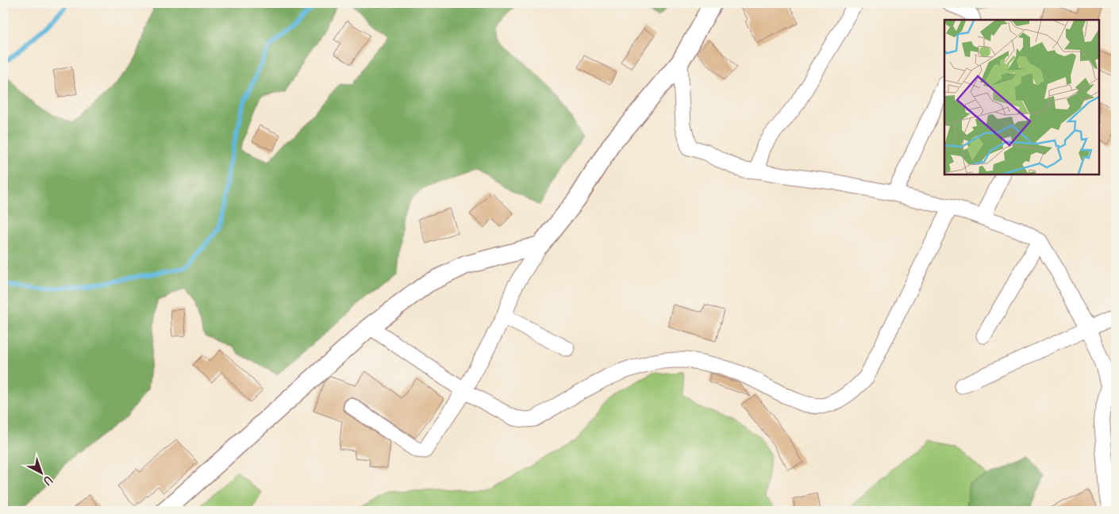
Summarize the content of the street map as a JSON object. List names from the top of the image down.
{
  "north": "bottom right"
}
